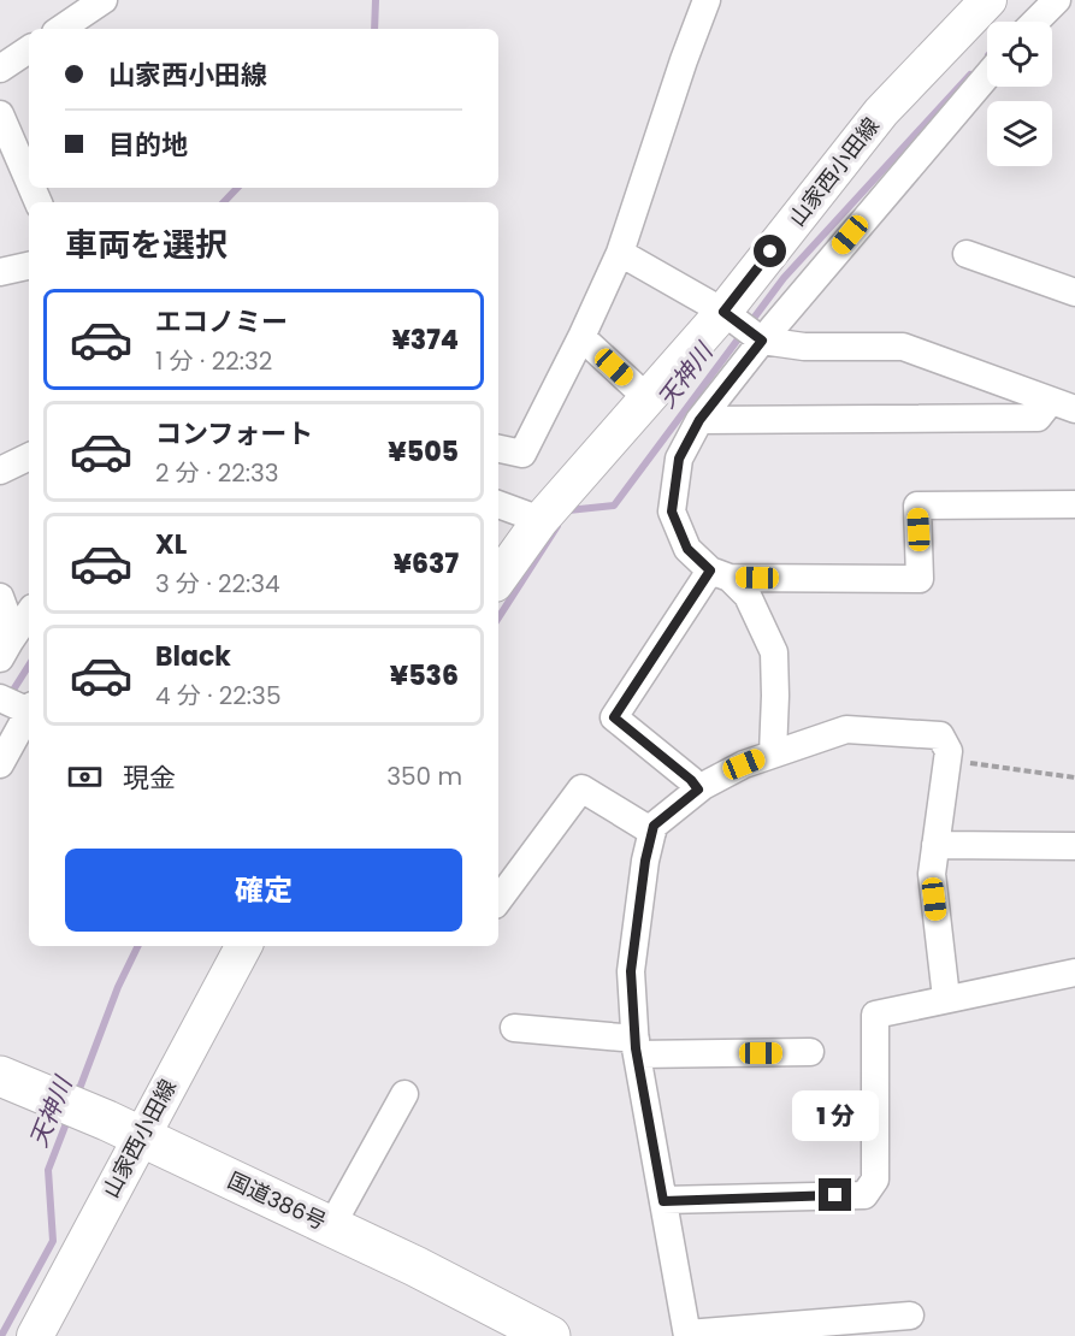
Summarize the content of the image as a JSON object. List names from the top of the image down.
{
  "streets": {
    "highway": ["国道386号"],
    "main road": ["山家西小田線"]
  },
  "crossings": [
    ["山家西小田線", "国道386号"]
  ],
  "water": ["天神川"],
  "page": {
    "banner": ["山家西小田線", "目的地"],
    "heading": "車両を選択",
    "list": [
      {
        "name": "エコノミー",
        "note": "1 分 · 22:32",
        "value": "¥374"
      },
      {
        "name": "コンフォート",
        "note": "2 分 · 22:33",
        "value": "¥505"
      },
      {
        "name": "XL",
        "note": "3 分 · 22:34",
        "value": "¥637"
      },
      {
        "name": "Black",
        "note": "4 分 · 22:35",
        "value": "¥536"
      }
    ],
    "pay": ["現金", "350 m"],
    "buttons": "確定",
    "bubble": "1 分"
  }
}
